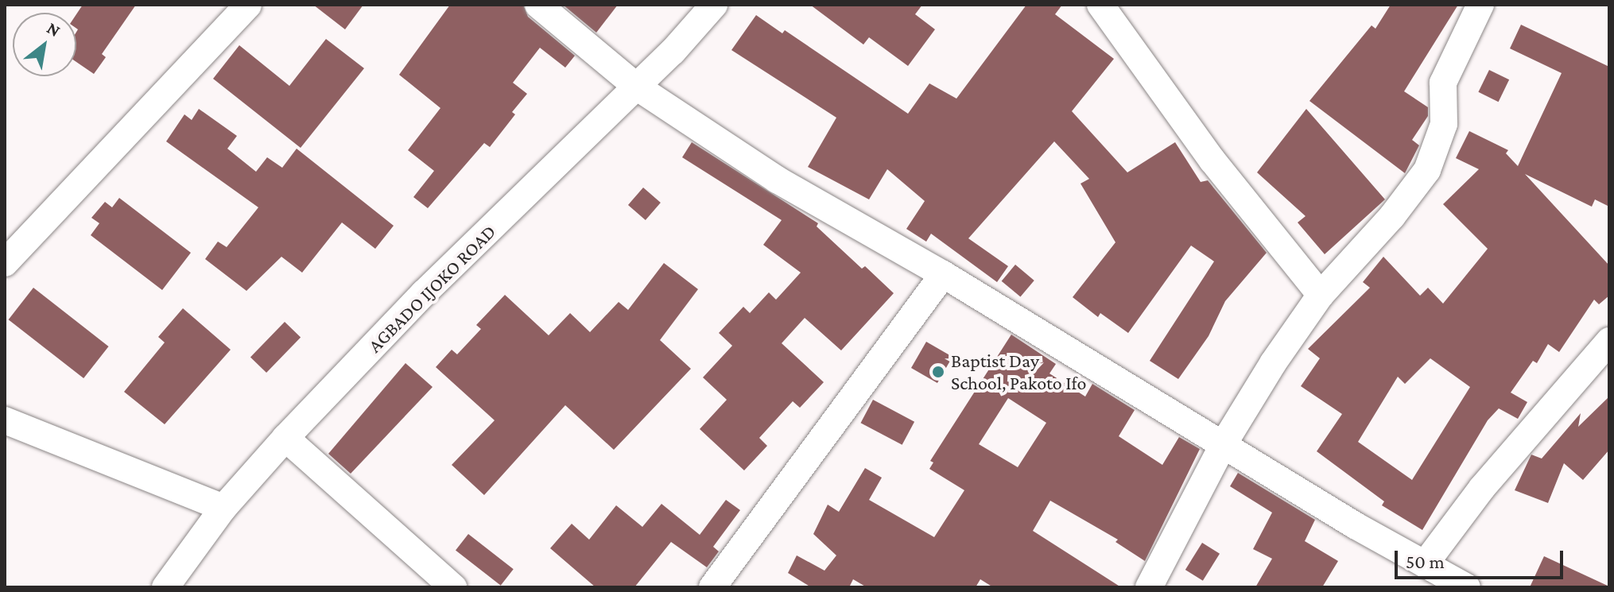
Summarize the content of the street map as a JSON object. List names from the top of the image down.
{
  "streets": {
    "street": ["AGBADO IJOKO ROAD"]
  },
  "places": ["Baptist Day School, Pakoto Ifo"],
  "scale_bar": "50 m",
  "north": "top right"
}
